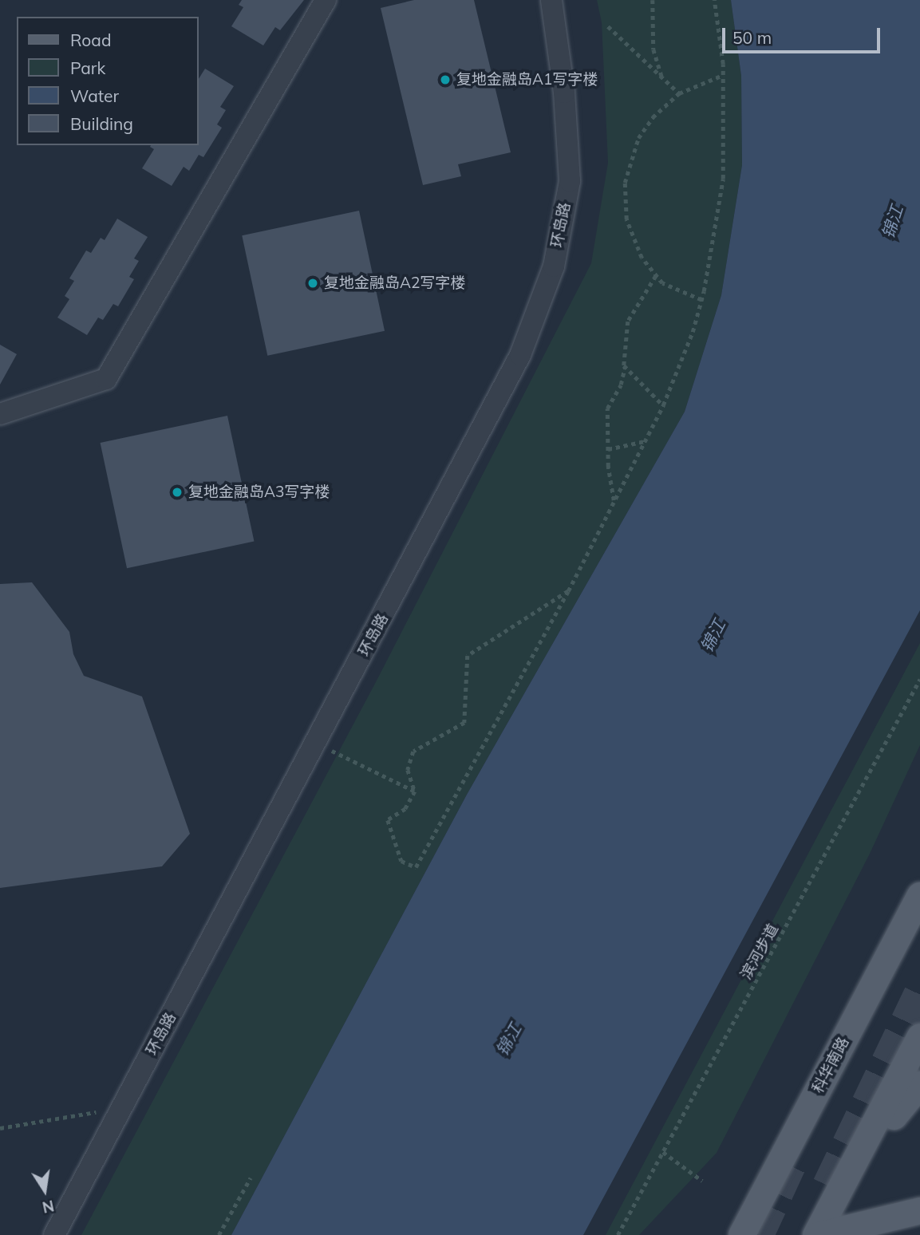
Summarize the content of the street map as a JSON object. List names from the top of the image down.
{
  "streets": {
    "main road": ["科华南路"],
    "street": ["环岛路"],
    "path": ["滨河步道"]
  },
  "water": ["锦江"],
  "places": ["复地金融岛A1写字楼", "复地金融岛A2写字楼", "复地金融岛A3写字楼"],
  "legend": [
    "Road",
    "Park",
    "Water",
    "Building"
  ],
  "scale_bar": "50 m",
  "north": "bottom"
}
